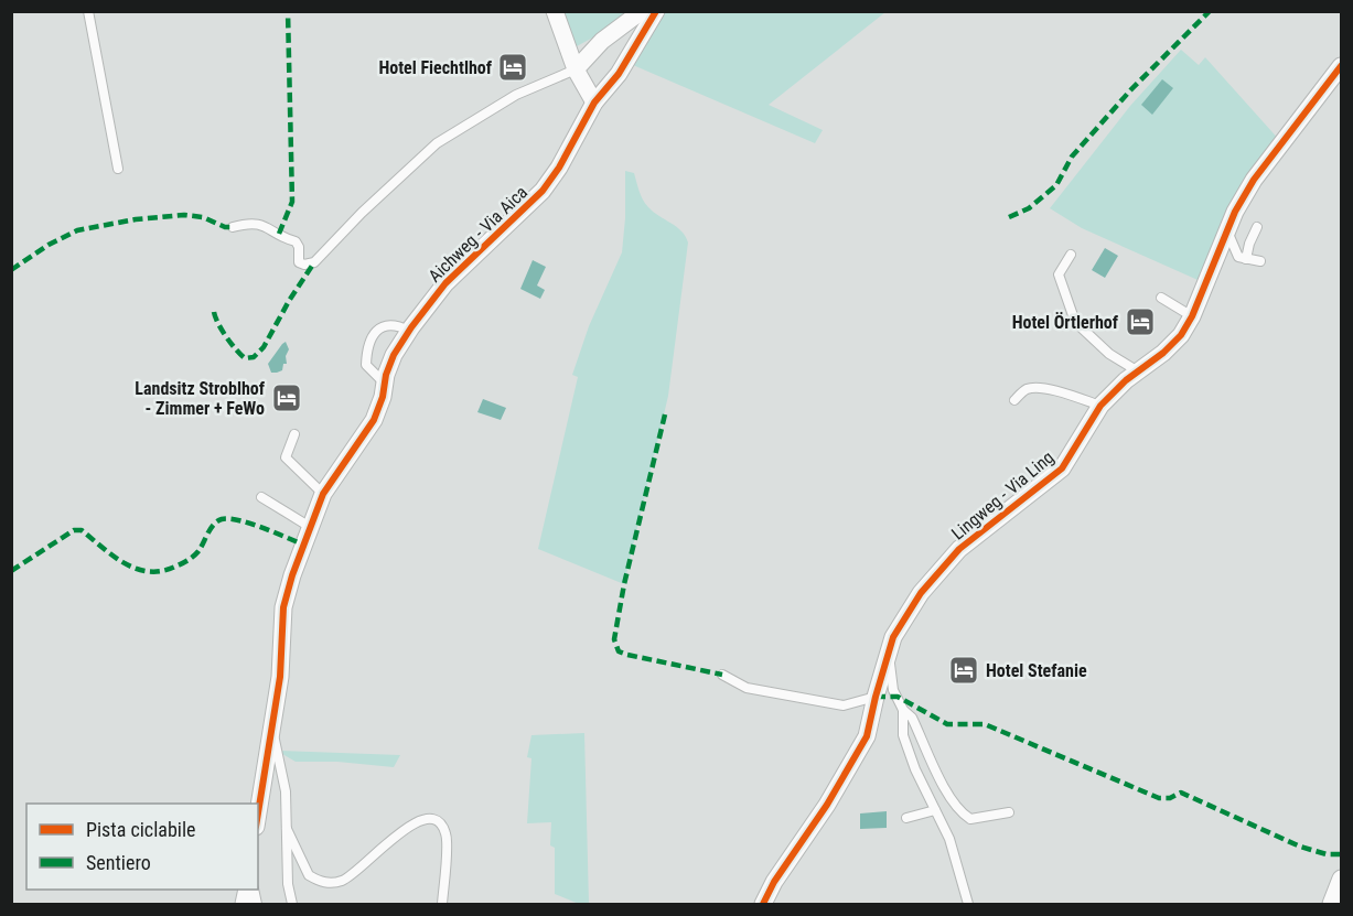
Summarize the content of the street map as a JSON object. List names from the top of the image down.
{
  "streets": {
    "street": ["Aichweg - Via Aica", "Lingweg - Via Ling"]
  },
  "places": {
    "hotel": [
      "Hotel Fiechtlhof",
      "Hotel Örtlerhof",
      "Landsitz Stroblhof - Zimmer + FeWo",
      "Hotel Stefanie"
    ]
  },
  "legend": ["Pista ciclabile", "Sentiero"]
}
